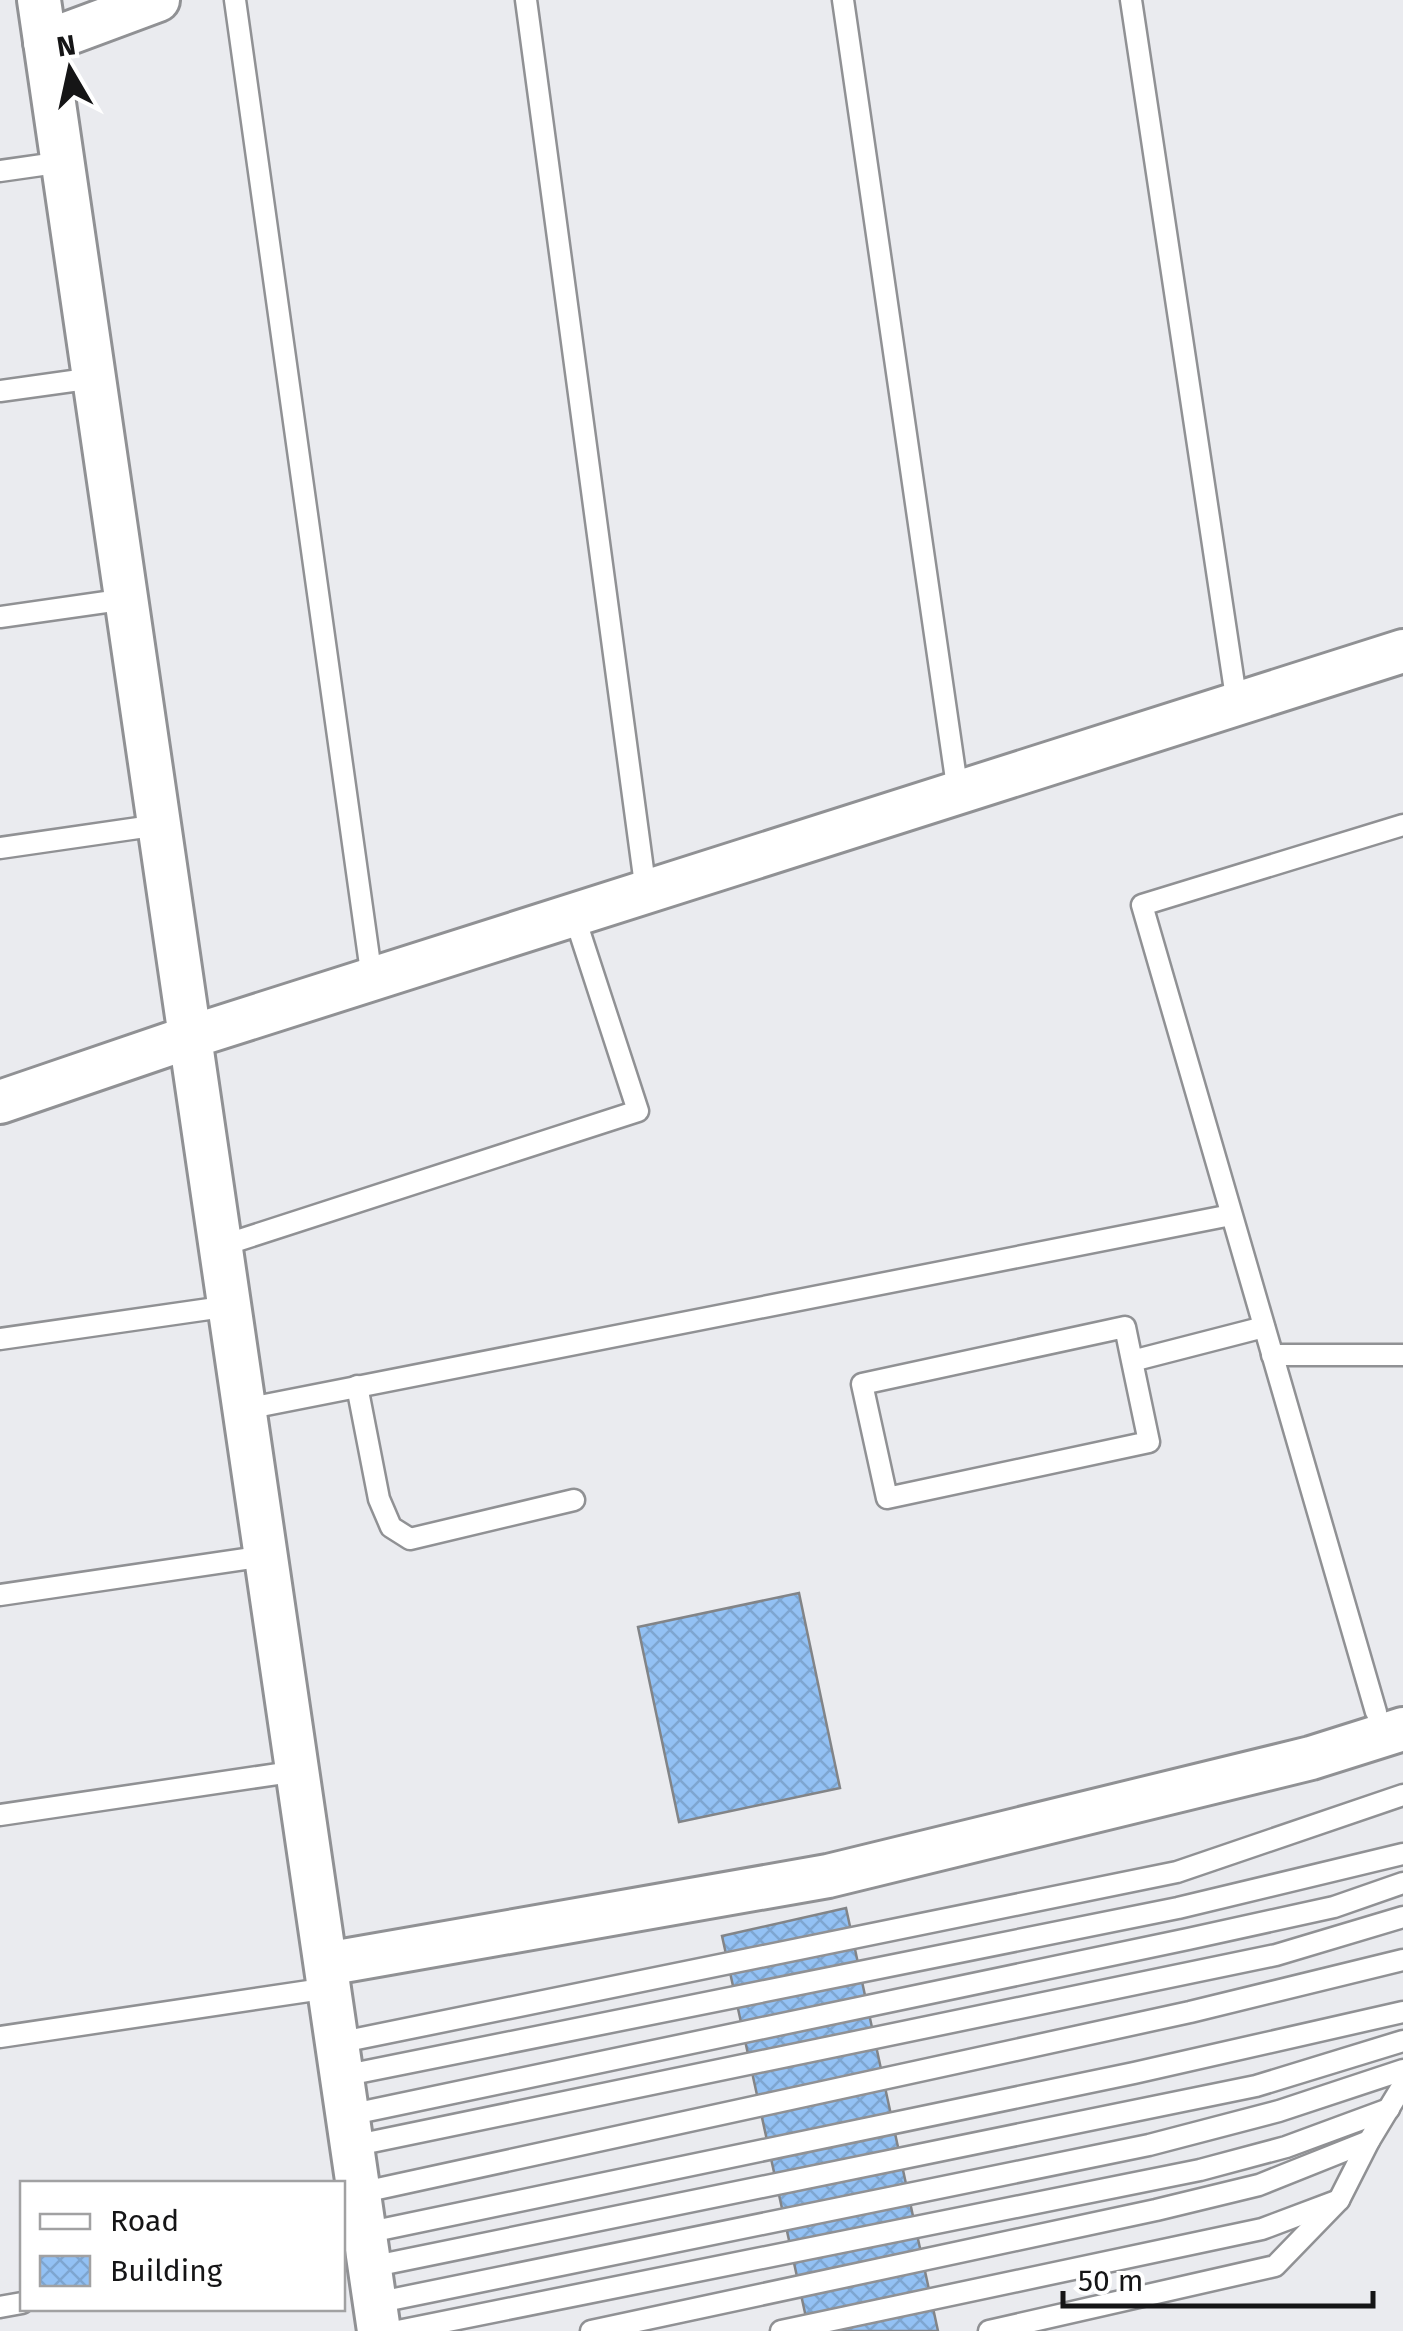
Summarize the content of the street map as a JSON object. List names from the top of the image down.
{
  "legend": ["Road", "Building"],
  "scale_bar": "50 m",
  "north": "top"
}
